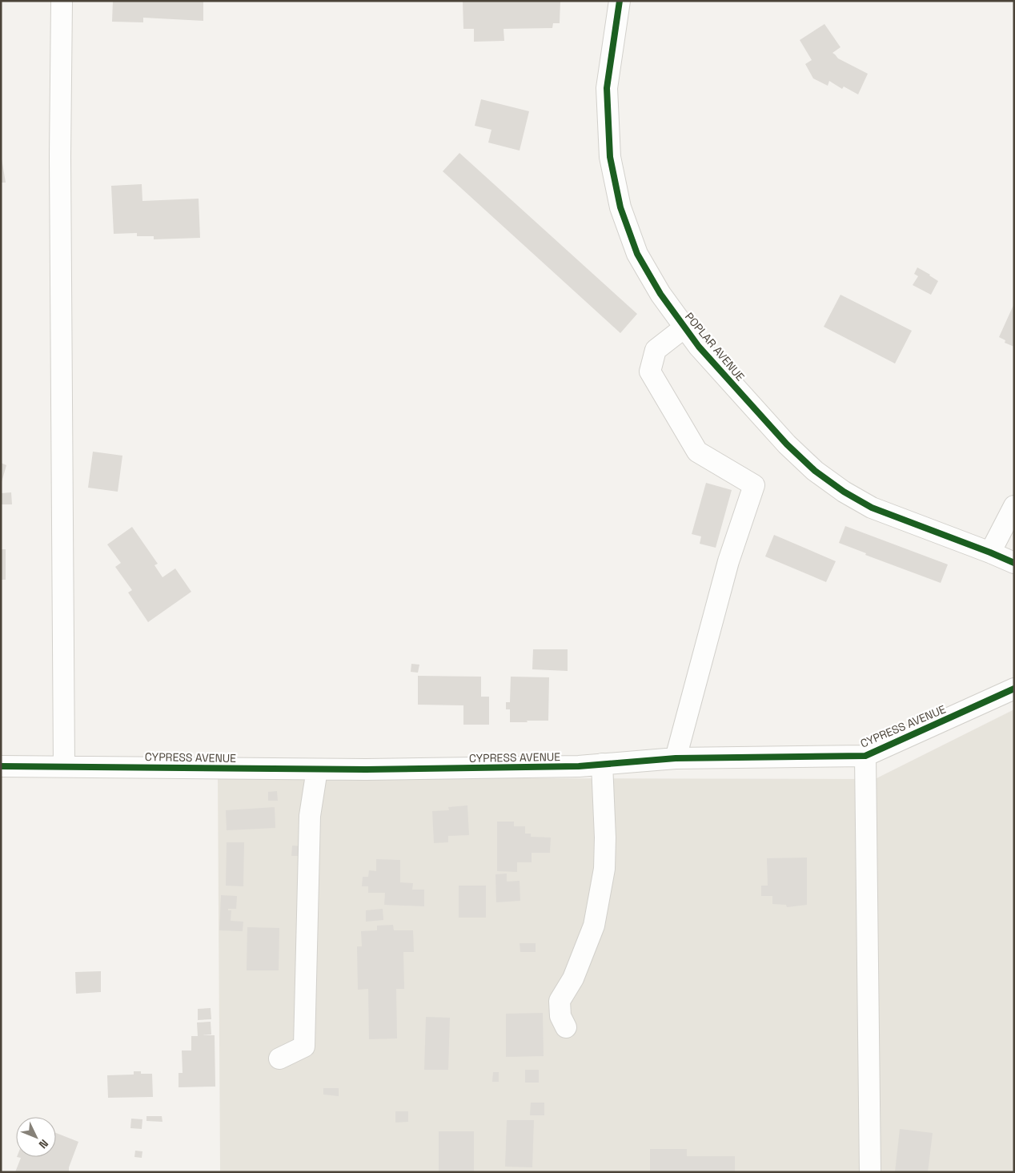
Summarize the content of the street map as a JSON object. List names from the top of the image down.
{
  "streets": {
    "street": ["POPLAR AVENUE", "CYPRESS AVENUE"]
  },
  "north": "bottom right"
}
